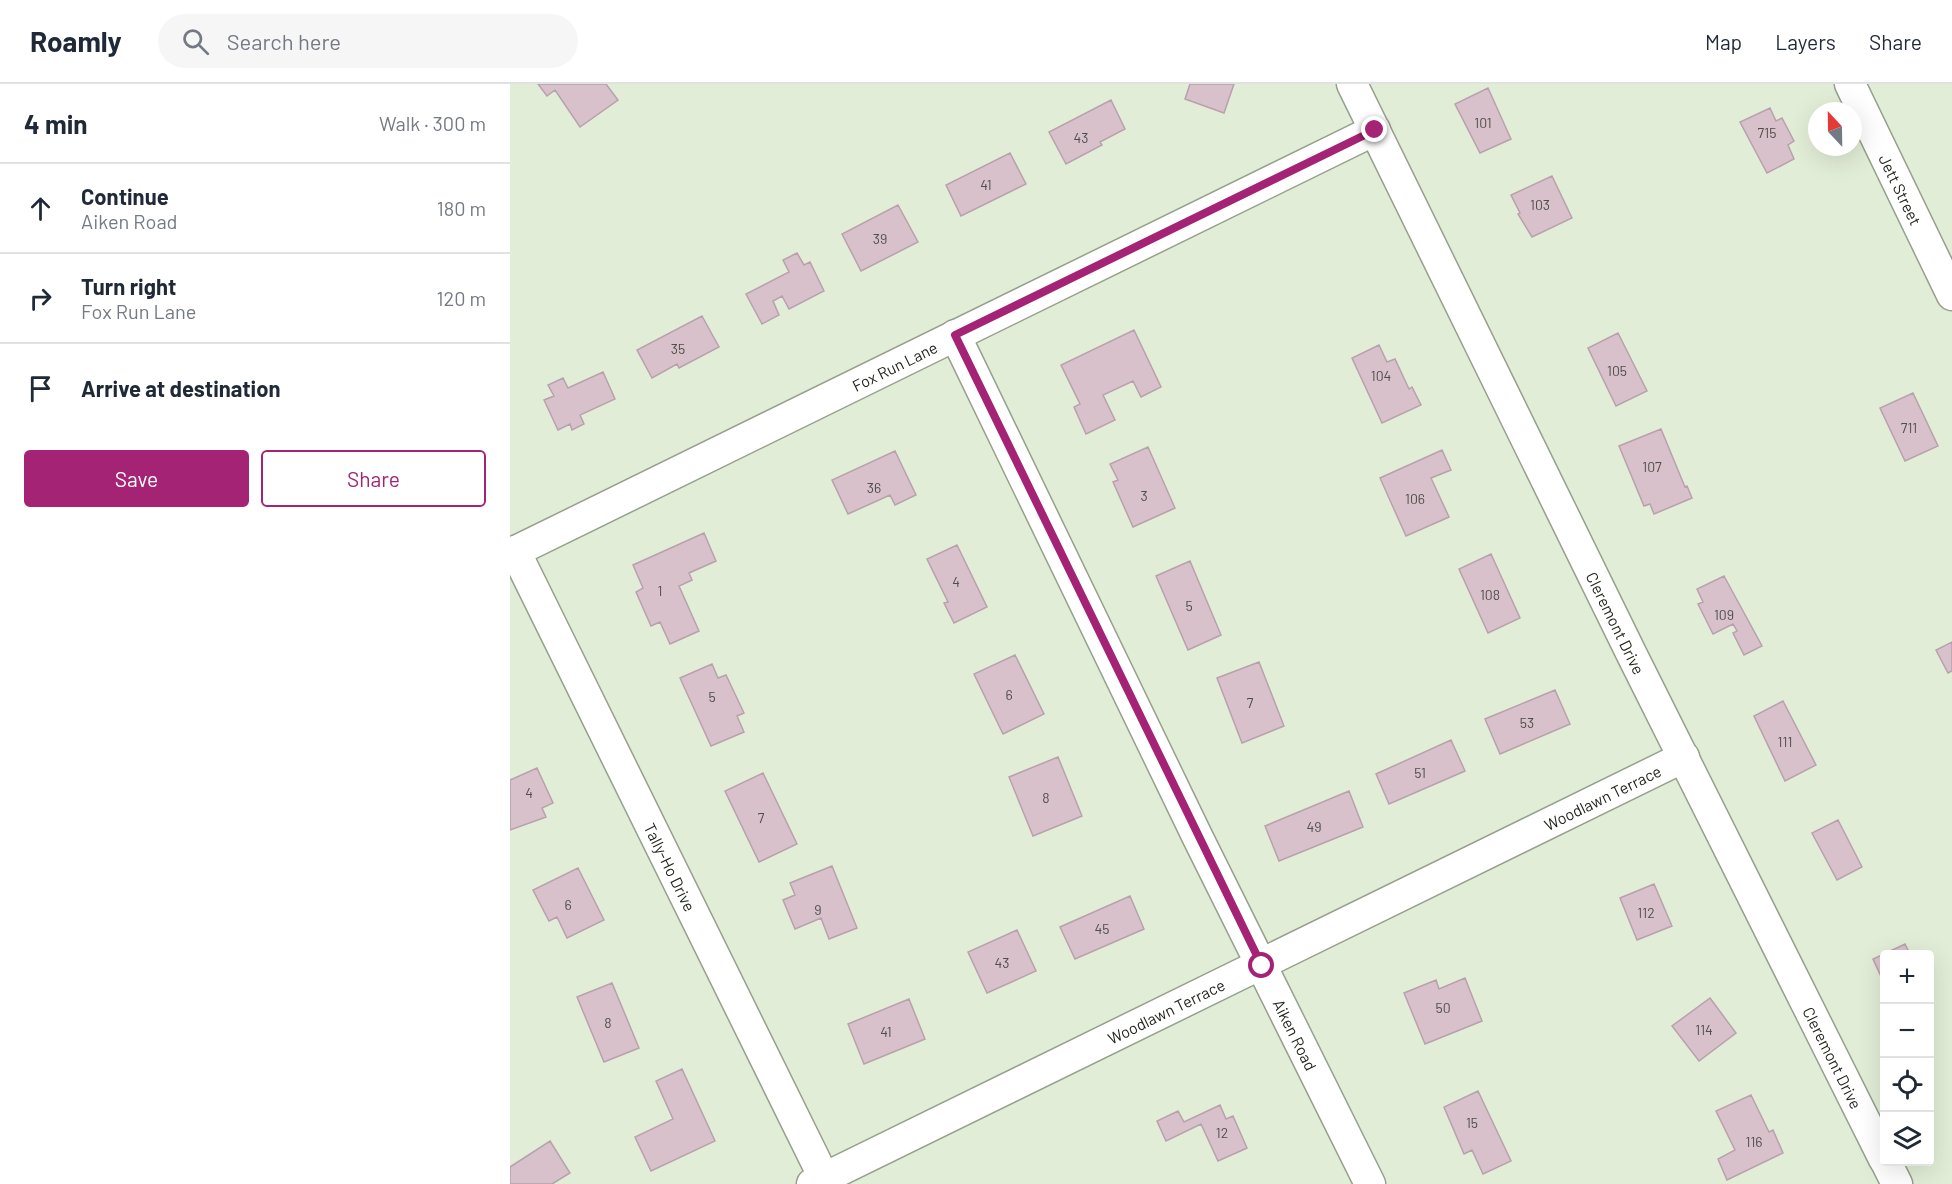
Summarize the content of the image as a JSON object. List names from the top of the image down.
{
  "streets": {
    "street": [
      "Jett Street",
      "Fox Run Lane",
      "Cleremont Drive",
      "Woodlawn Terrace",
      "Tally-Ho Drive",
      "Aiken Road"
    ]
  },
  "crossings": [
    ["Fox Run Lane", "Cleremont Drive"],
    ["Fox Run Lane", "Tally-Ho Drive"],
    ["Fox Run Lane", "Aiken Road"],
    ["Cleremont Drive", "Woodlawn Terrace"],
    ["Woodlawn Terrace", "Tally-Ho Drive"],
    ["Woodlawn Terrace", "Aiken Road"]
  ],
  "house_numbers": [
    "101",
    "715",
    "43",
    "41",
    "103",
    "39",
    "35",
    "105",
    "104",
    "711",
    "107",
    "36",
    "3",
    "106",
    "4",
    "1",
    "108",
    "5",
    "109",
    "6",
    "5",
    "7",
    "53",
    "111",
    "51",
    "4",
    "8",
    "7",
    "49",
    "6",
    "9",
    "112",
    "45",
    "43",
    "50",
    "8",
    "114",
    "41",
    "15",
    "12",
    "116"
  ],
  "north": "top",
  "page": {
    "header": "Roamly",
    "search": "Search here",
    "nav": ["Map", "Layers", "Share"],
    "heading": ["4 min", "Walk · 300 m"],
    "list": [
      ["Continue", "Aiken Road", "180 m"],
      ["Turn right", "Fox Run Lane", "120 m"],
      "Arrive at destination"
    ],
    "buttons": ["Save", "Share"],
    "map_buttons": ["+", "−"]
  }
}
